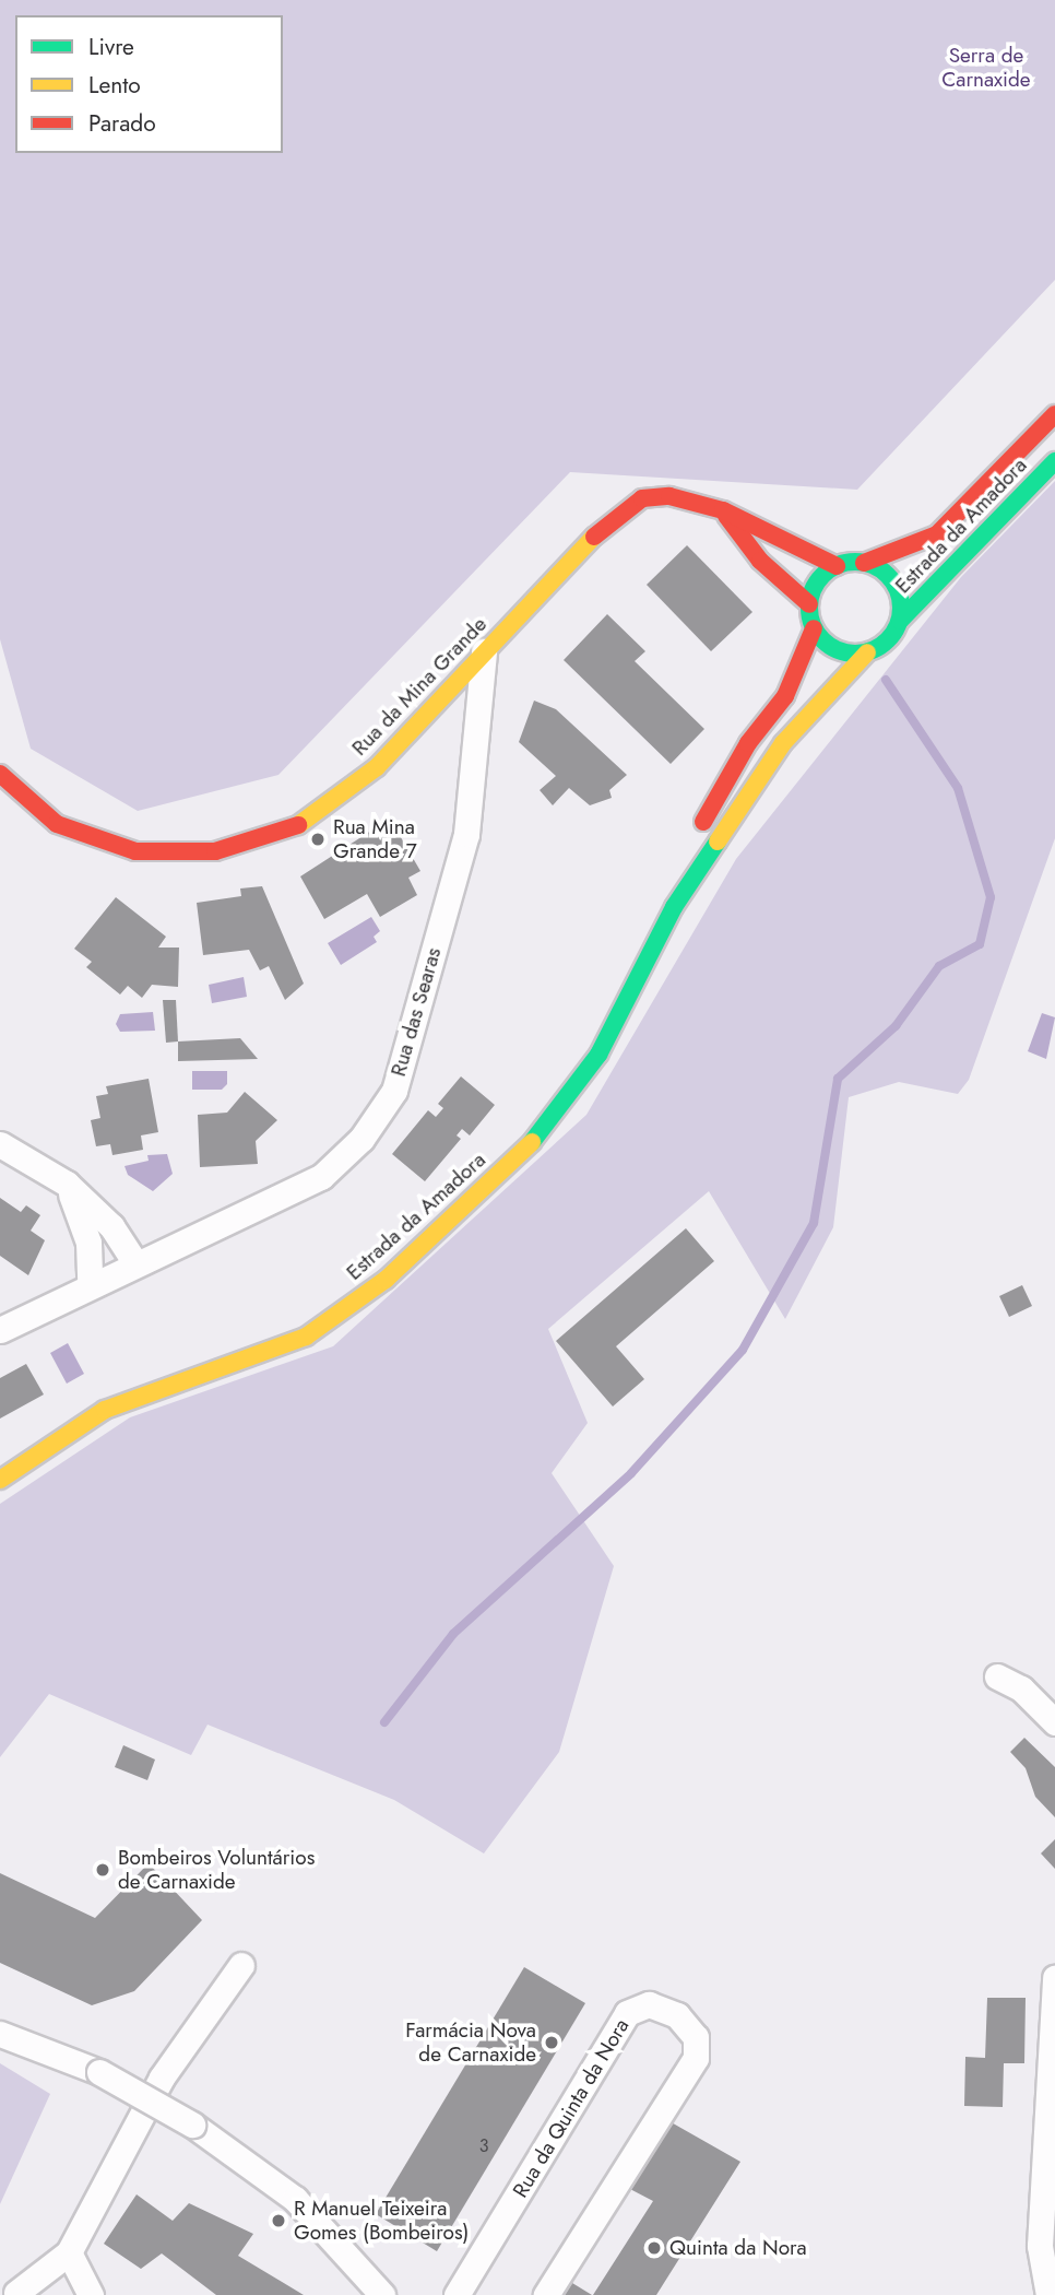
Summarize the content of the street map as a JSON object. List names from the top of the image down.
{
  "streets": {
    "street": [
      "Estrada da Amadora",
      "Rua da Mina Grande",
      "Rua das Searas",
      "Rua da Quinta da Nora"
    ]
  },
  "crossings": [
    ["Estrada da Amadora", "Rua da Mina Grande"],
    ["Rua da Mina Grande", "Rua das Searas"]
  ],
  "parks": ["Serra de Carnaxide"],
  "places": [
    "Rua Mina Grande 7",
    "Bombeiros Voluntários de Carnaxide",
    "Farmácia Nova de Carnaxide",
    "R Manuel Teixeira Gomes (Bombeiros)",
    "Quinta da Nora"
  ],
  "house_numbers": ["3"],
  "legend": ["Livre", "Lento", "Parado"]
}
